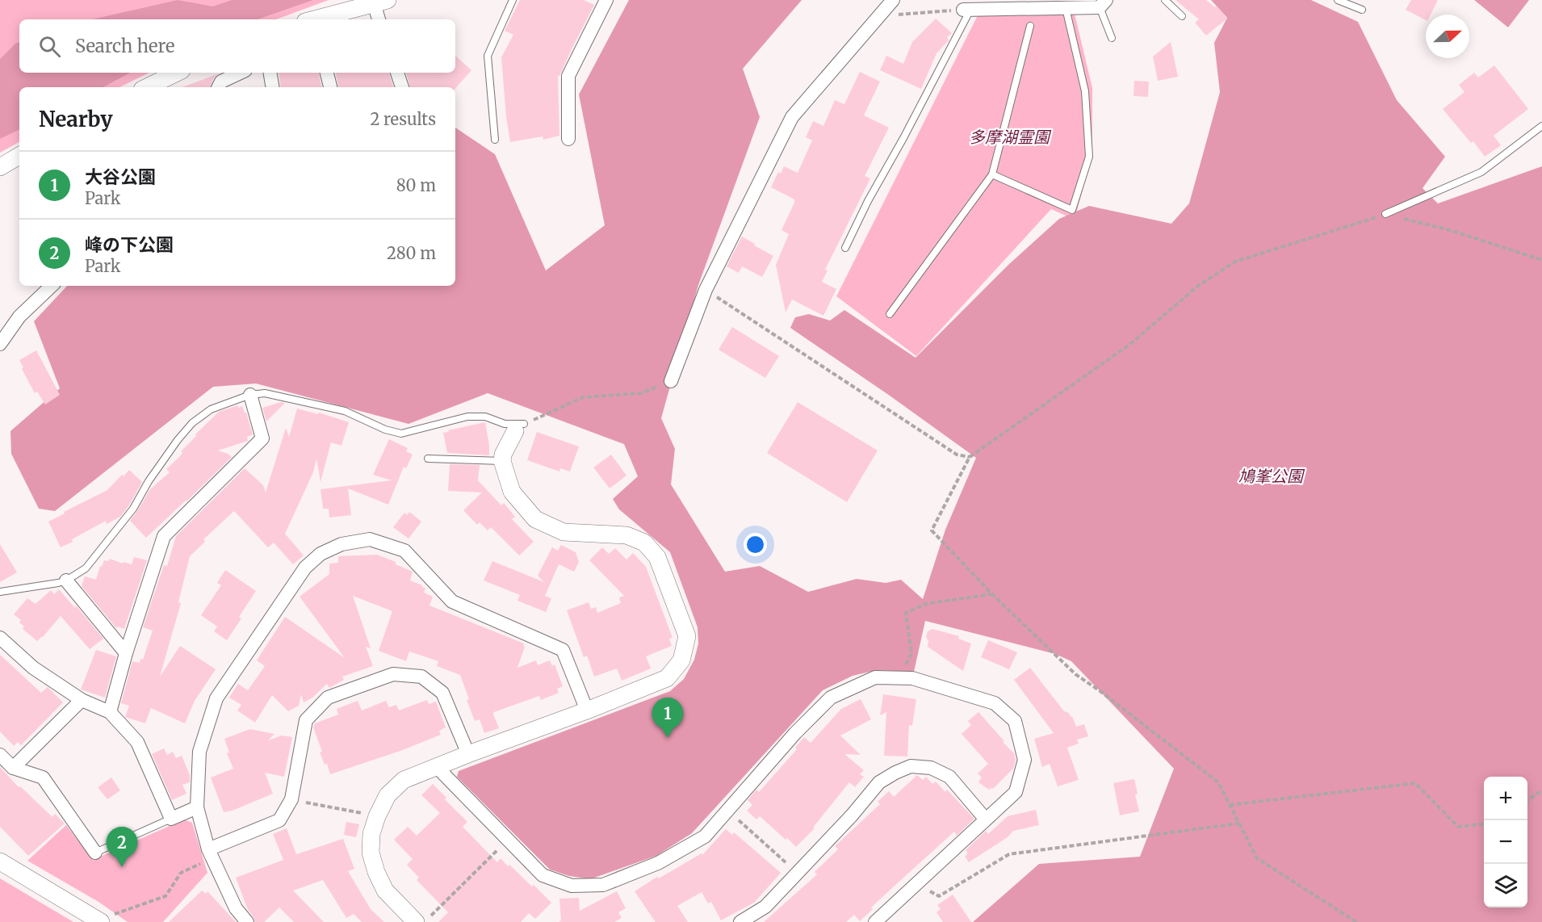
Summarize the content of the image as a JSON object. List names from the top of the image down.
{
  "parks": ["多摩湖霊園", "鳩峯公園"],
  "north": "right",
  "page": {
    "search": "Search here",
    "heading": ["Nearby", "2 results"],
    "list": [
      {
        "mark": "1",
        "name": "大谷公園",
        "note": "Park",
        "value": "80 m"
      },
      {
        "mark": "2",
        "name": "峰の下公園",
        "note": "Park",
        "value": "280 m"
      }
    ],
    "pins": ["1", "2"],
    "map_buttons": ["+", "−"]
  }
}
